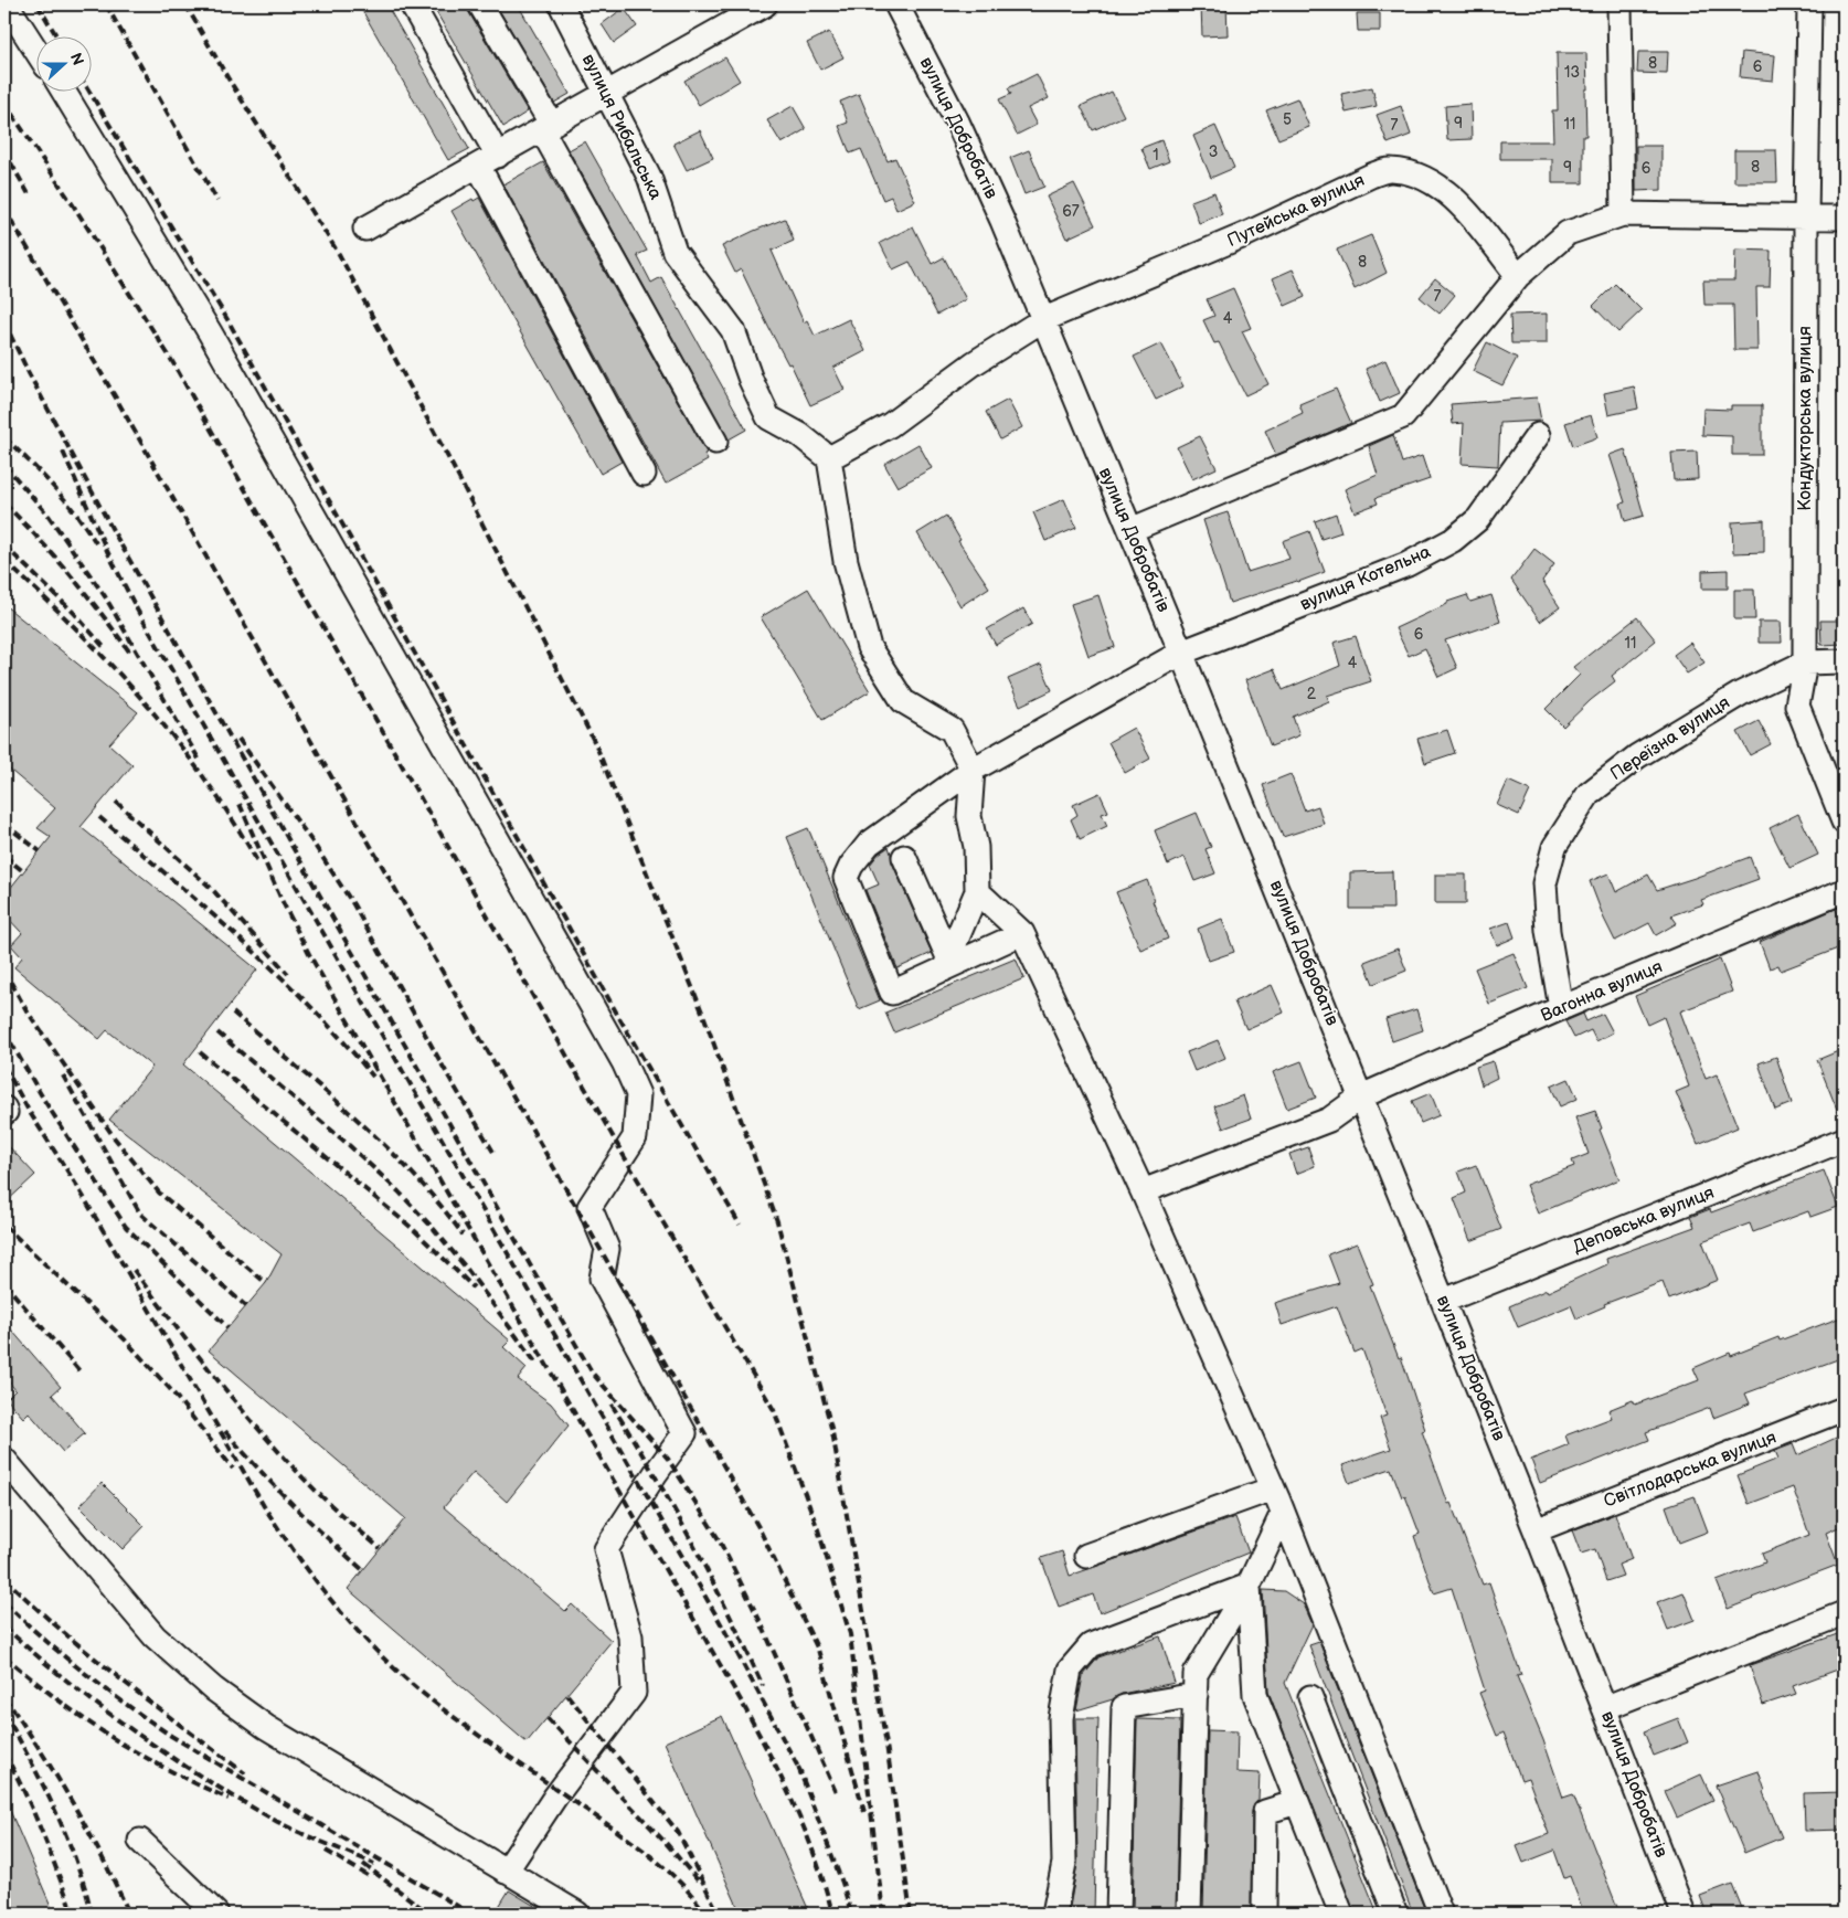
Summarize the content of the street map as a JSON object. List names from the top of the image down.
{
  "streets": {
    "street": [
      "вулиця Рибальська",
      "вулиця Добробатів",
      "Путейська вулиця",
      "Кондукторська вулиця",
      "вулиця Котельна",
      "Переїзна вулиця",
      "Вагонна вулиця",
      "Деповська вулиця",
      "Світлодарська вулиця"
    ]
  },
  "crossings": [
    ["вулиця Рибальська", "Путейська вулиця"],
    ["вулиця Добробатів", "Путейська вулиця"],
    ["вулиця Добробатів", "вулиця Котельна"],
    ["вулиця Добробатів", "Вагонна вулиця"],
    ["вулиця Добробатів", "Деповська вулиця"],
    ["вулиця Добробатів", "Світлодарська вулиця"],
    ["Кондукторська вулиця", "Переїзна вулиця"],
    ["Переїзна вулиця", "Вагонна вулиця"]
  ],
  "house_numbers": [
    "8",
    "6",
    "13",
    "5",
    "9",
    "11",
    "7",
    "3",
    "1",
    "9",
    "8",
    "6",
    "67",
    "8",
    "7",
    "4",
    "6",
    "11",
    "4",
    "2"
  ],
  "north": "right"
}
